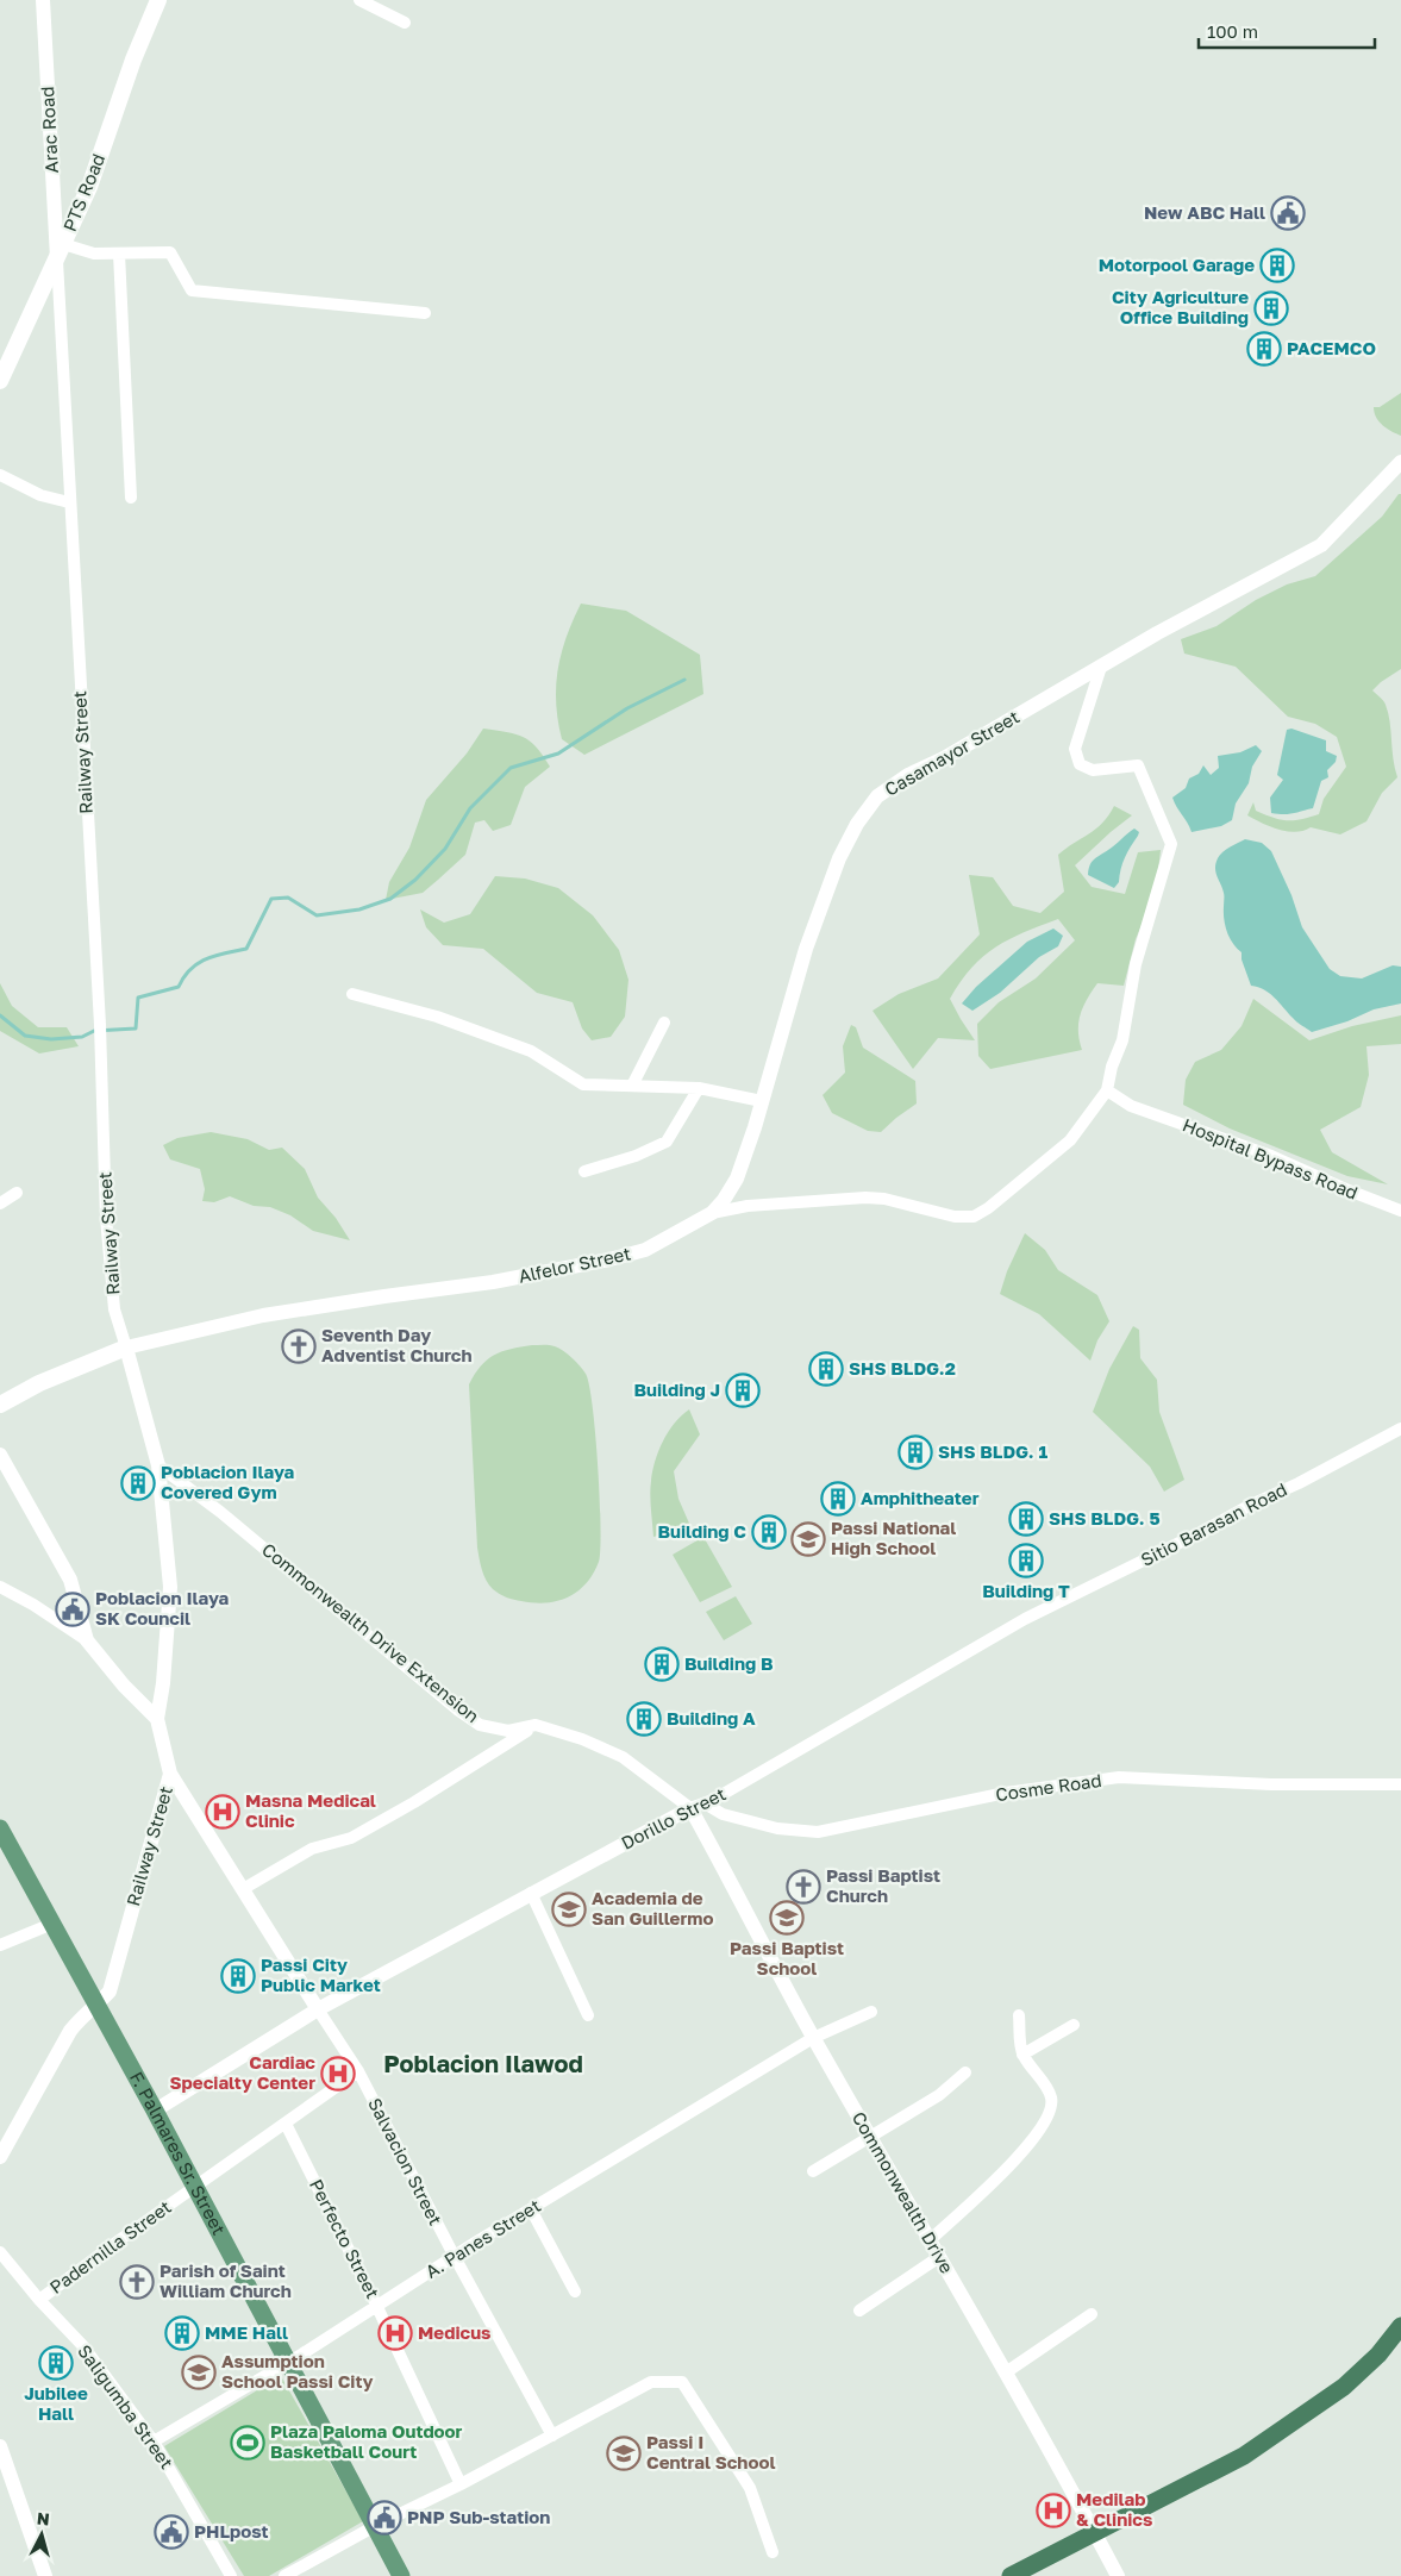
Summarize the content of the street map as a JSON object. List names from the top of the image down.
{
  "streets": {
    "main road": ["PTS Road", "F. Palmares Sr. Street"],
    "street": [
      "Arac Road",
      "Railway Street",
      "Casamayor Street",
      "Hospital Bypass Road",
      "Alfelor Street",
      "Sitio Barasan Road",
      "Commonwealth Drive Extension",
      "Cosme Road",
      "Dorillo Street",
      "Salvacion Street",
      "Commonwealth Drive",
      "Perfecto Street",
      "A. Panes Street",
      "Padernilla Street",
      "Saligumba Street"
    ]
  },
  "crossings": [
    ["Arac Road", "PTS Road"],
    ["Arac Road", "Railway Street"],
    ["PTS Road", "Railway Street"],
    ["Railway Street", "Alfelor Street"],
    ["Railway Street", "Commonwealth Drive Extension"],
    ["Railway Street", "F. Palmares Sr. Street"],
    ["Railway Street", "Salvacion Street"],
    ["Casamayor Street", "Alfelor Street"],
    ["Hospital Bypass Road", "Alfelor Street"],
    ["Sitio Barasan Road", "Dorillo Street"],
    ["Commonwealth Drive Extension", "Cosme Road"],
    ["Commonwealth Drive Extension", "Dorillo Street"],
    ["Commonwealth Drive Extension", "Commonwealth Drive"],
    ["Cosme Road", "Dorillo Street"],
    ["Cosme Road", "Commonwealth Drive"],
    ["Dorillo Street", "F. Palmares Sr. Street"],
    ["Dorillo Street", "Salvacion Street"],
    ["Dorillo Street", "Commonwealth Drive"],
    ["F. Palmares Sr. Street", "A. Panes Street"],
    ["F. Palmares Sr. Street", "Padernilla Street"],
    ["Salvacion Street", "A. Panes Street"],
    ["Salvacion Street", "Padernilla Street"],
    ["Commonwealth Drive", "A. Panes Street"],
    ["Perfecto Street", "A. Panes Street"],
    ["Perfecto Street", "Padernilla Street"],
    ["A. Panes Street", "Saligumba Street"],
    ["Padernilla Street", "Saligumba Street"]
  ],
  "districts": ["Poblacion Ilawod"],
  "places": {
    "public building": [
      "New ABC Hall",
      "Poblacion Ilaya SK Council",
      "PNP Sub-station",
      "PHLpost"
    ],
    "building": [
      "Motorpool Garage",
      "City Agriculture Office Building",
      "PACEMCO",
      "SHS BLDG.2",
      "Building J",
      "SHS BLDG. 1",
      "Poblacion Ilaya Covered Gym",
      "Amphitheater",
      "SHS BLDG. 5",
      "Building C",
      "Building T",
      "Building B",
      "Building A",
      "Passi City Public Market",
      "MME Hall",
      "Jubilee Hall"
    ],
    "church": ["Seventh Day Adventist Church", "Passi Baptist Church", "Parish of Saint William Church"],
    "school or university": [
      "Passi National High School",
      "Academia de San Guillermo",
      "Passi Baptist School",
      "Assumption School Passi City",
      "Passi I Central School"
    ],
    "hospital": [
      "Masna Medical Clinic",
      "Cardiac Specialty Center",
      "Medicus",
      "Medilab & Clinics"
    ],
    "sports": ["Plaza Paloma Outdoor Basketball Court"]
  },
  "scale_bar": "100 m",
  "north": "top"
}
